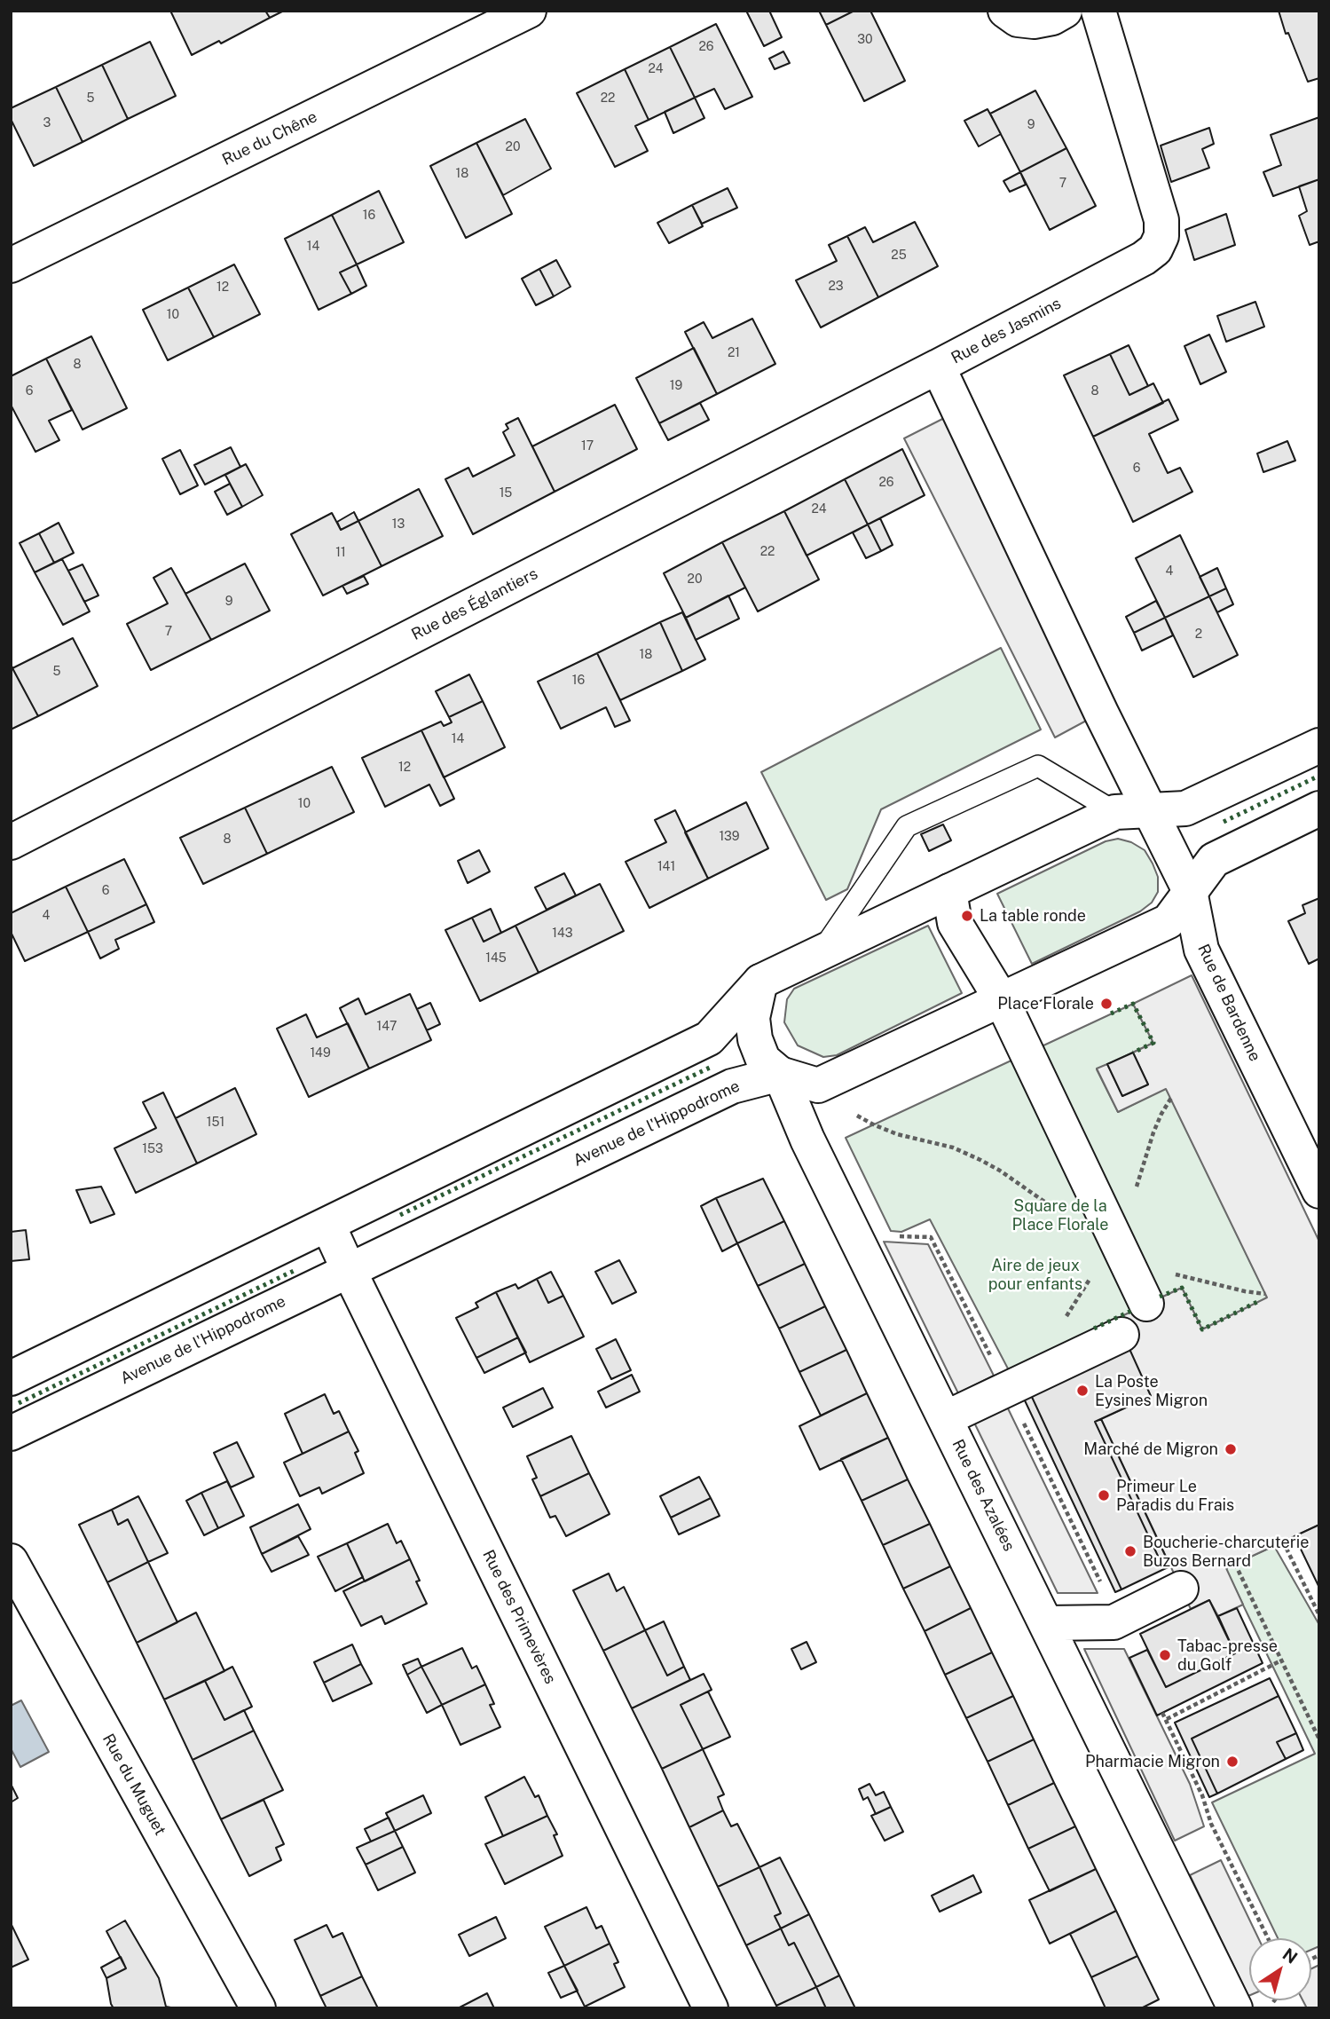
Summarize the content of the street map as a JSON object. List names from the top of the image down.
{
  "streets": {
    "street": [
      "Rue du Chêne",
      "Rue des Jasmins",
      "Rue des Églantiers",
      "Rue de Bardenne",
      "Avenue de l'Hippodrome",
      "Rue des Azalées",
      "Rue des Primevères",
      "Rue du Muguet"
    ]
  },
  "crossings": [
    ["Rue des Jasmins", "Rue des Églantiers"],
    ["Rue des Jasmins", "Rue de Bardenne"],
    ["Avenue de l'Hippodrome", "Rue des Azalées"],
    ["Avenue de l'Hippodrome", "Rue des Primevères"]
  ],
  "parks": ["Square de la Place Florale", "Aire de jeux pour enfants"],
  "places": [
    "La table ronde",
    "Place Florale",
    "La Poste Eysines Migron",
    "Marché de Migron",
    "Primeur Le Paradis du Frais",
    "Boucherie-charcuterie Buzos Bernard",
    "Tabac-presse du Golf",
    "Pharmacie Migron"
  ],
  "house_numbers": [
    "30",
    "26",
    "24",
    "5",
    "22",
    "3",
    "9",
    "20",
    "18",
    "7",
    "16",
    "14",
    "25",
    "23",
    "12",
    "10",
    "21",
    "8",
    "19",
    "6",
    "8",
    "17",
    "6",
    "26",
    "15",
    "24",
    "13",
    "22",
    "11",
    "4",
    "20",
    "9",
    "7",
    "2",
    "18",
    "5",
    "16",
    "14",
    "12",
    "10",
    "139",
    "8",
    "141",
    "6",
    "4",
    "143",
    "145",
    "147",
    "149",
    "151",
    "153"
  ],
  "north": "top right"
}
